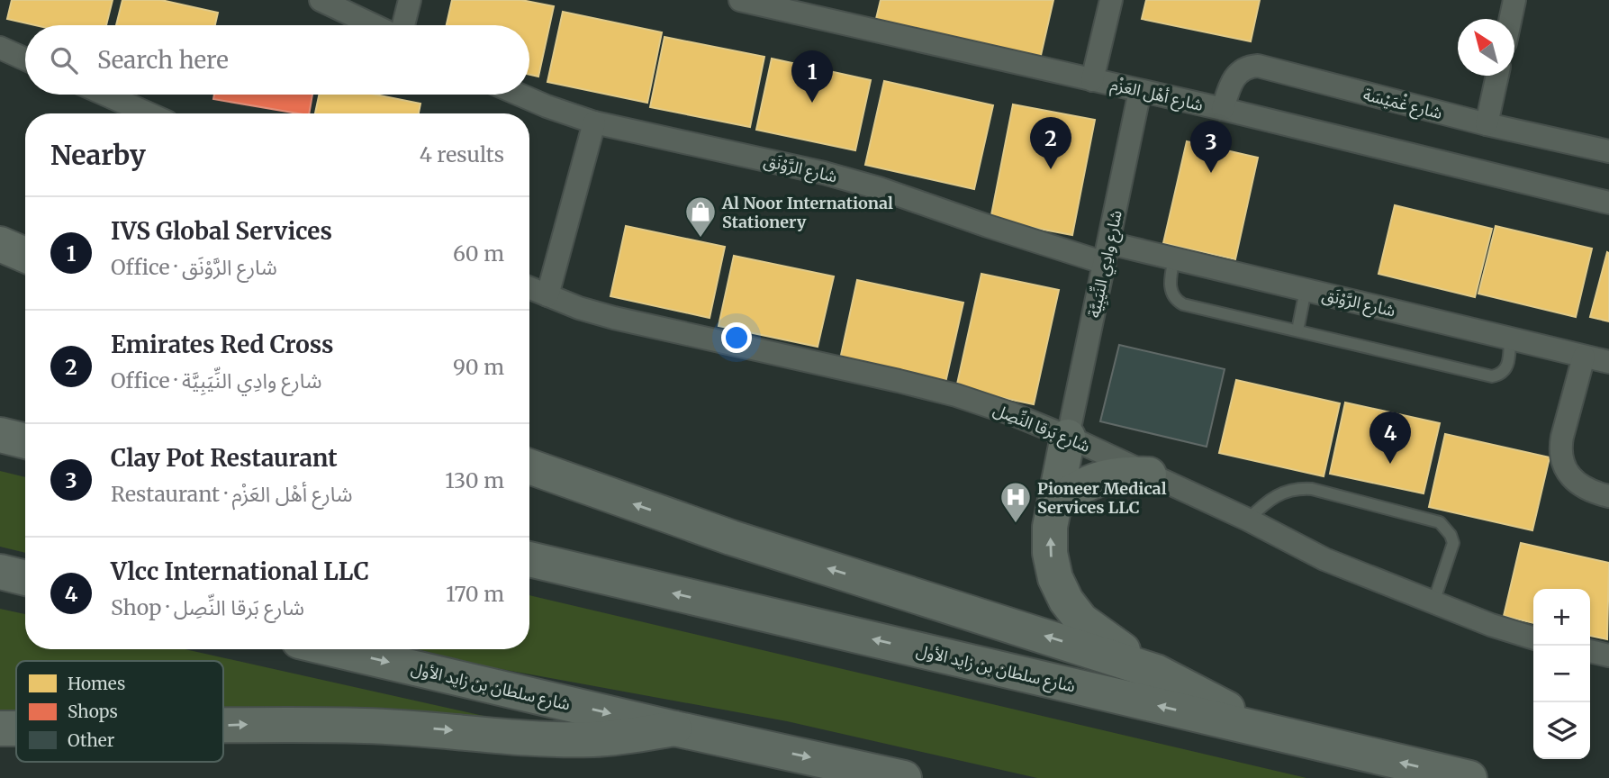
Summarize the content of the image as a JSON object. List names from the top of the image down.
{
  "streets": {
    "main road": ["شارع سلطان بن زايد الأول"],
    "street": [
      "شارع أهْل العَزْم",
      "شارع غْمَيْسَة",
      "شارع الرَّوْنَق",
      "شارع وادِي النِّيَبِيَّة",
      "شارع بَرقا النِّصِل"
    ]
  },
  "crossings": [
    ["شارع أهْل العَزْم", "شارع غْمَيْسَة"],
    ["شارع أهْل العَزْم", "شارع وادِي النِّيَبِيَّة"],
    ["شارع الرَّوْنَق", "شارع وادِي النِّيَبِيَّة"],
    ["شارع وادِي النِّيَبِيَّة", "شارع بَرقا النِّصِل"]
  ],
  "places": {
    "shop": ["Al Noor International Stationery"],
    "hospital": ["Pioneer Medical Services LLC"]
  },
  "legend": ["Homes", "Shops", "Other"],
  "north": "top left",
  "page": {
    "search": "Search here",
    "pins": [
      "1",
      "2",
      "3",
      "4"
    ],
    "heading": ["Nearby", "4 results"],
    "list": [
      {
        "mark": "1",
        "name": "IVS Global Services",
        "note": "Office · شارع الرَّوْنَق",
        "value": "60 m"
      },
      {
        "mark": "2",
        "name": "Emirates Red Cross",
        "note": "Office · شارع وادِي النِّيَبِيَّة",
        "value": "90 m"
      },
      {
        "mark": "3",
        "name": "Clay Pot Restaurant",
        "note": "Restaurant · شارع أهْل العَزْم",
        "value": "130 m"
      },
      {
        "mark": "4",
        "name": "Vlcc International LLC",
        "note": "Shop · شارع بَرقا النِّصِل",
        "value": "170 m"
      }
    ],
    "map_buttons": ["+", "−"]
  }
}
